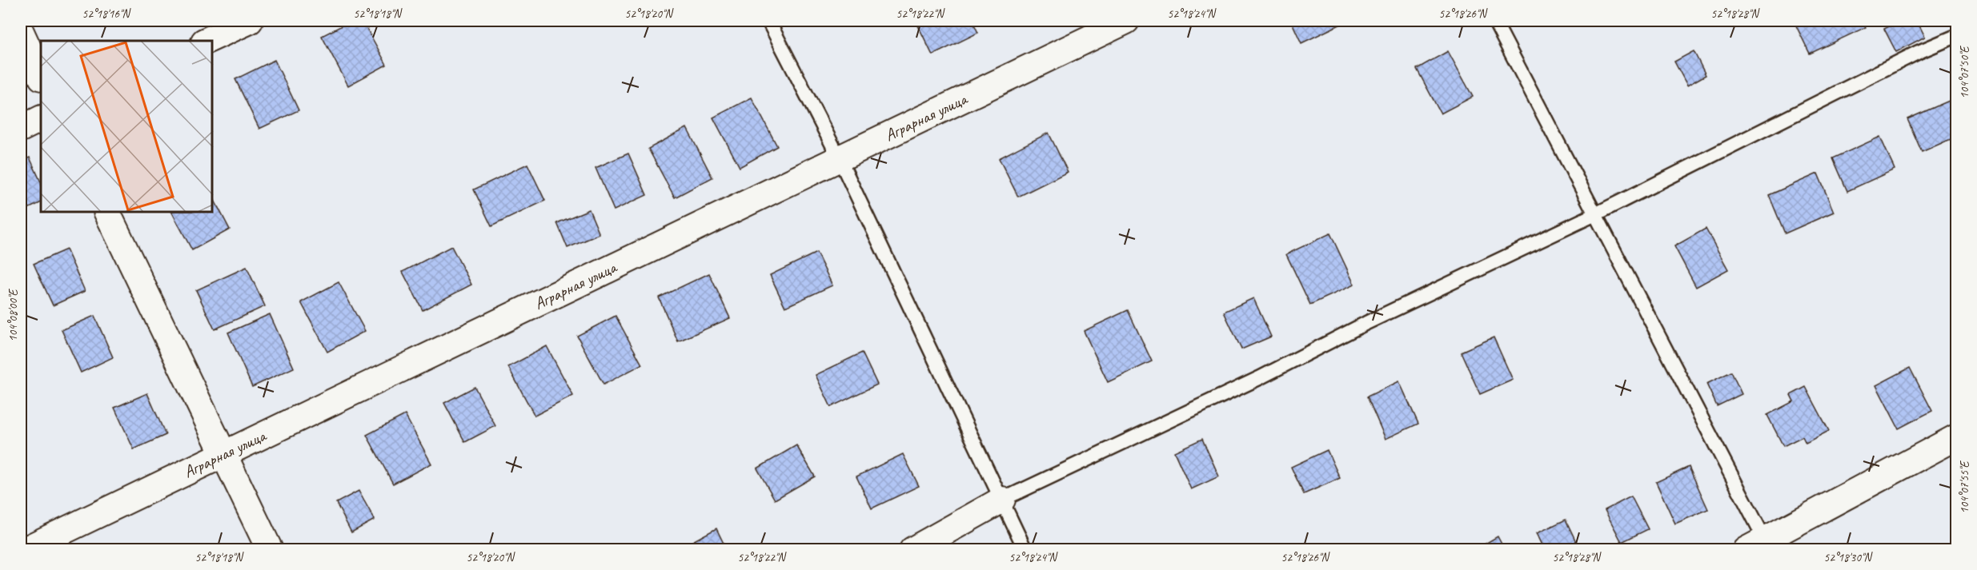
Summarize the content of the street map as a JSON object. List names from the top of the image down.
{
  "streets": {
    "street": ["Аграрная улица"]
  },
  "coordinates": [
    "52°18'16\"N",
    "52°18'18\"N",
    "52°18'20\"N",
    "52°18'22\"N",
    "52°18'24\"N",
    "52°18'26\"N",
    "52°18'28\"N",
    "104°07'50\"E",
    "104°08'00\"E",
    "104°07'55\"E",
    "52°18'30\"N"
  ]
}
